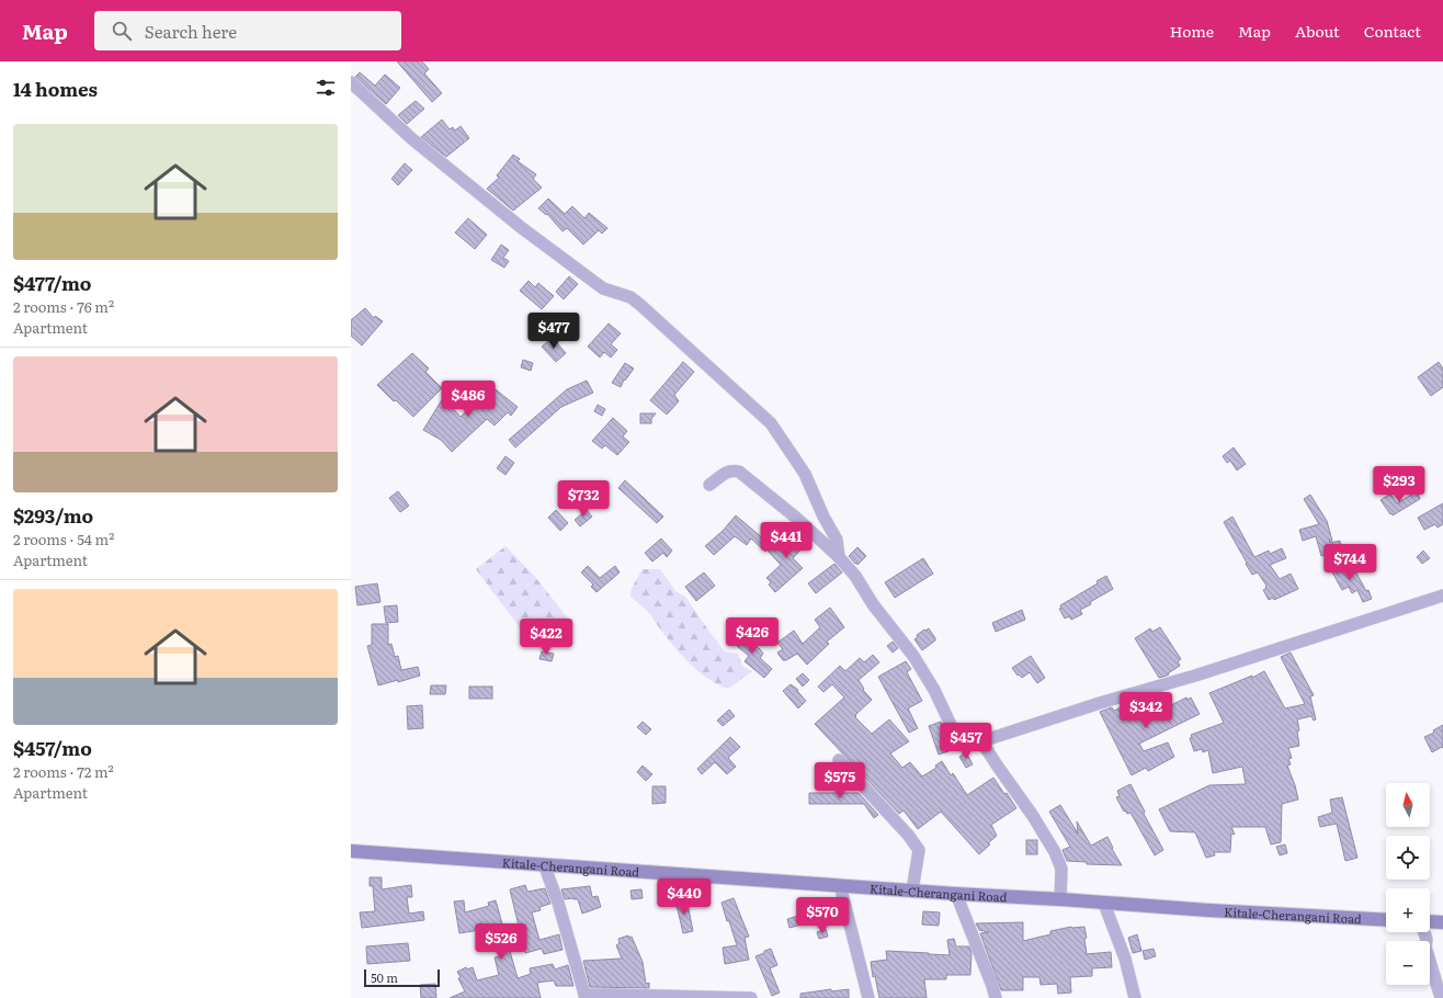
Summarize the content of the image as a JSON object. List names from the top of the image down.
{
  "streets": {
    "main road": ["Kitale-Cherangani Road"]
  },
  "scale_bar": "50 m",
  "north": "top",
  "page": {
    "header": "Map",
    "search": "Search here",
    "nav": [
      "Home",
      "Map",
      "About",
      "Contact"
    ],
    "heading": "14 homes",
    "list": [
      {
        "name": "$477/mo",
        "note": "2 rooms · 76 m² · Apartment"
      },
      {
        "name": "$293/mo",
        "note": "2 rooms · 54 m² · Apartment"
      },
      {
        "name": "$457/mo",
        "note": "2 rooms · 72 m² · Apartment"
      }
    ],
    "price": [
      "$477",
      "$486",
      "$293",
      "$732",
      "$441",
      "$744",
      "$426",
      "$422",
      "$342",
      "$457",
      "$575",
      "$440",
      "$570",
      "$526"
    ],
    "map_buttons": ["+", "−"],
    "scale": "50 m"
  }
}
